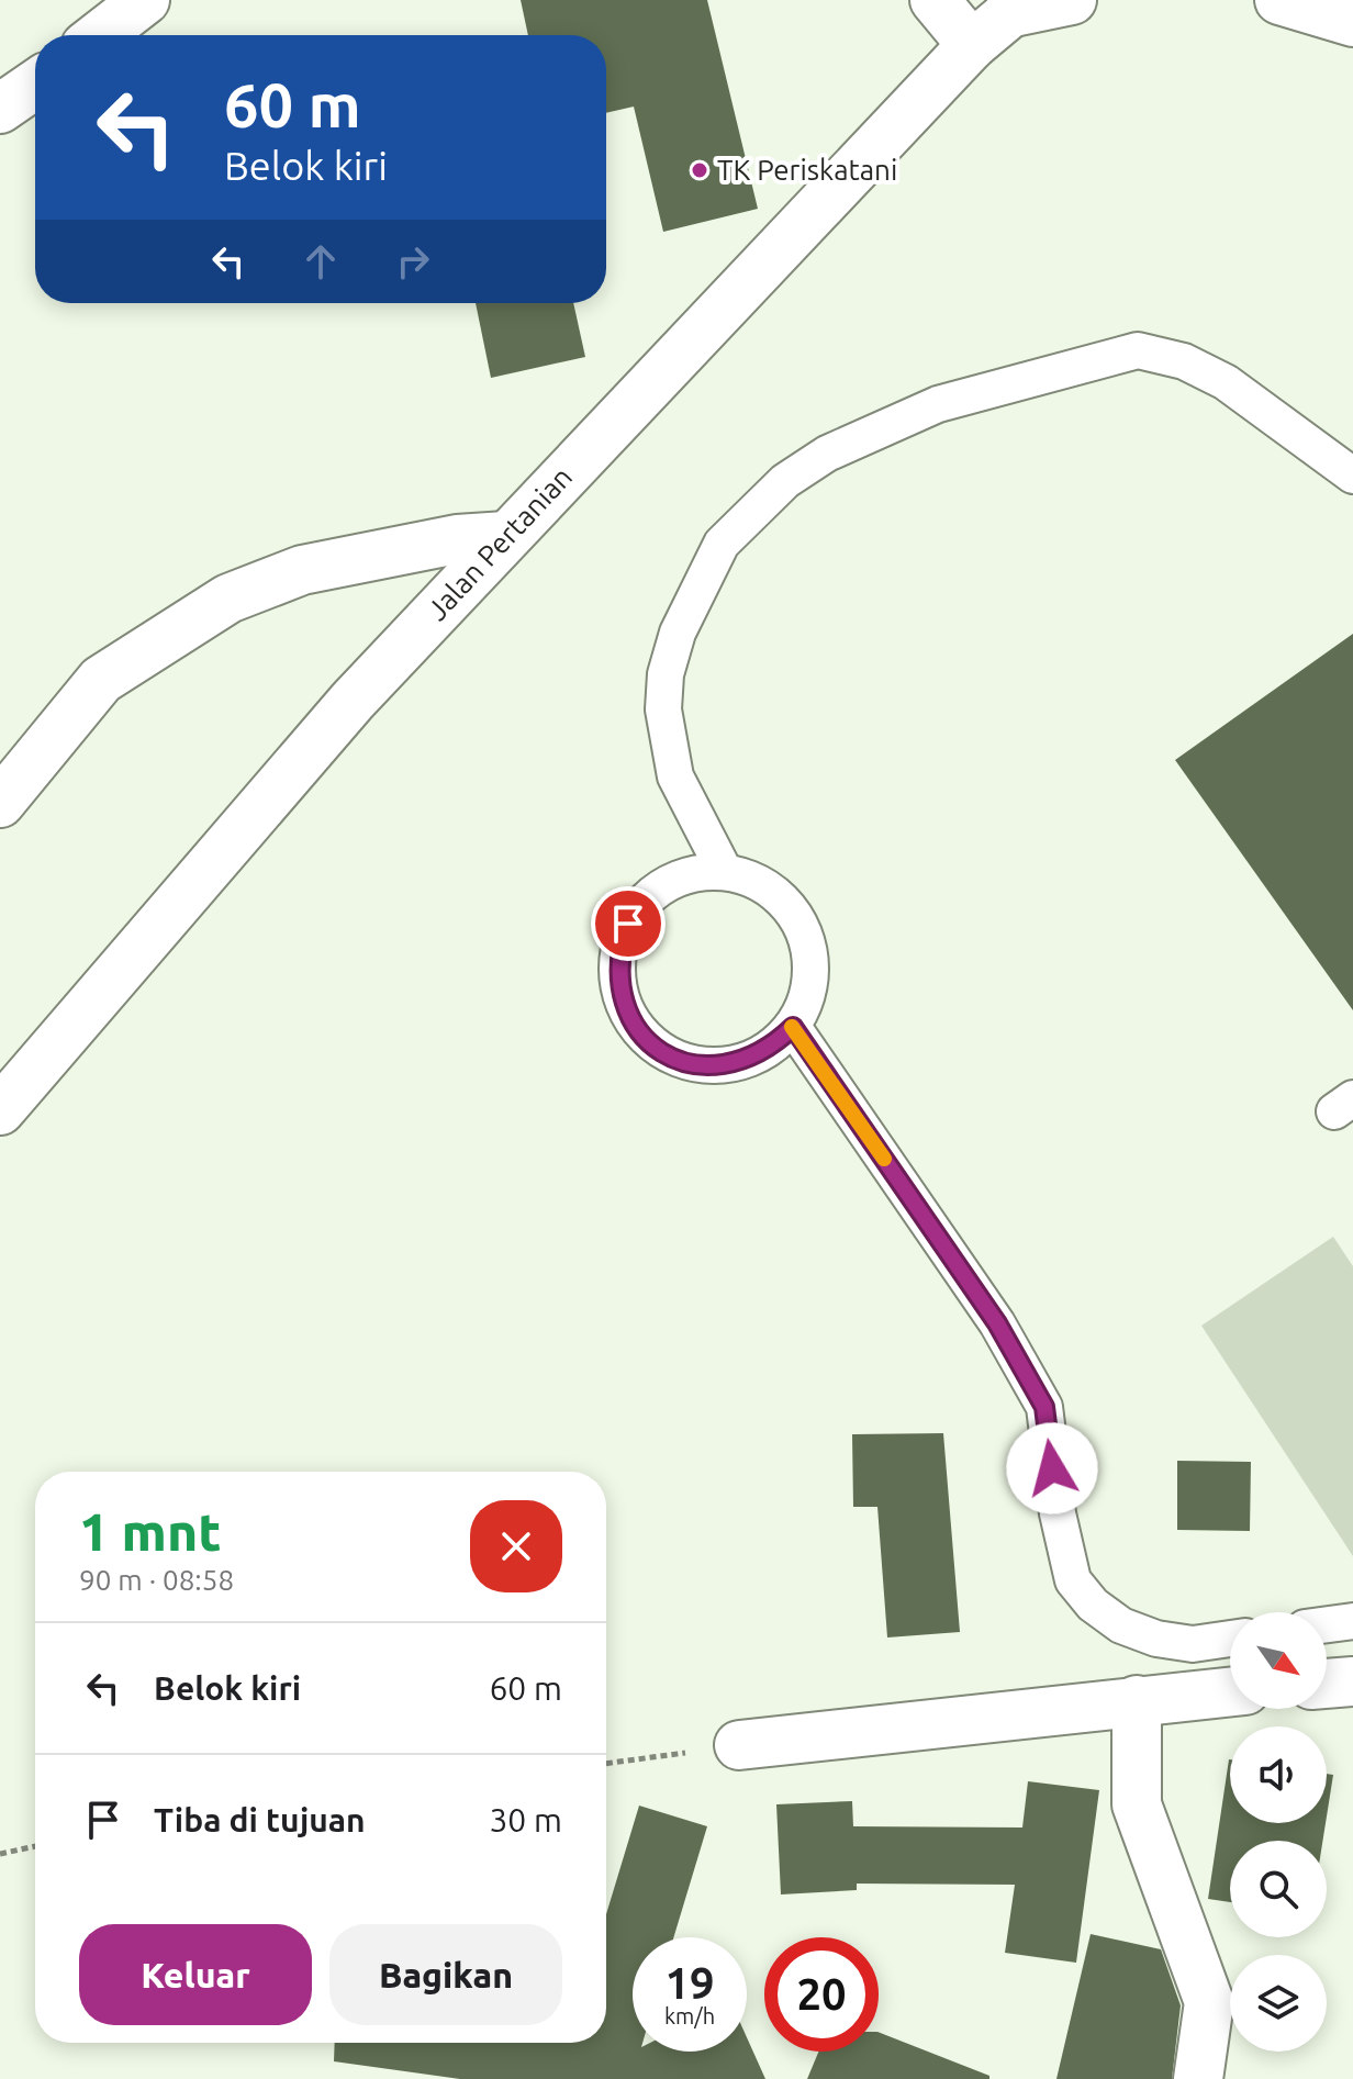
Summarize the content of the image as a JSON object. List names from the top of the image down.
{
  "streets": {
    "street": ["Jalan Pertanian"]
  },
  "places": ["TK Periskatani"],
  "north": "bottom right",
  "page": {
    "turn": ["60 m", "Belok kiri"],
    "heading": ["1 mnt", "90 m · 08:58"],
    "list": [
      {
        "name": "Belok kiri",
        "value": "60 m"
      },
      {
        "name": "Tiba di tujuan",
        "value": "30 m"
      }
    ],
    "buttons": ["Keluar", "Bagikan"],
    "speed": "19 km/h",
    "limit": "20"
  }
}
